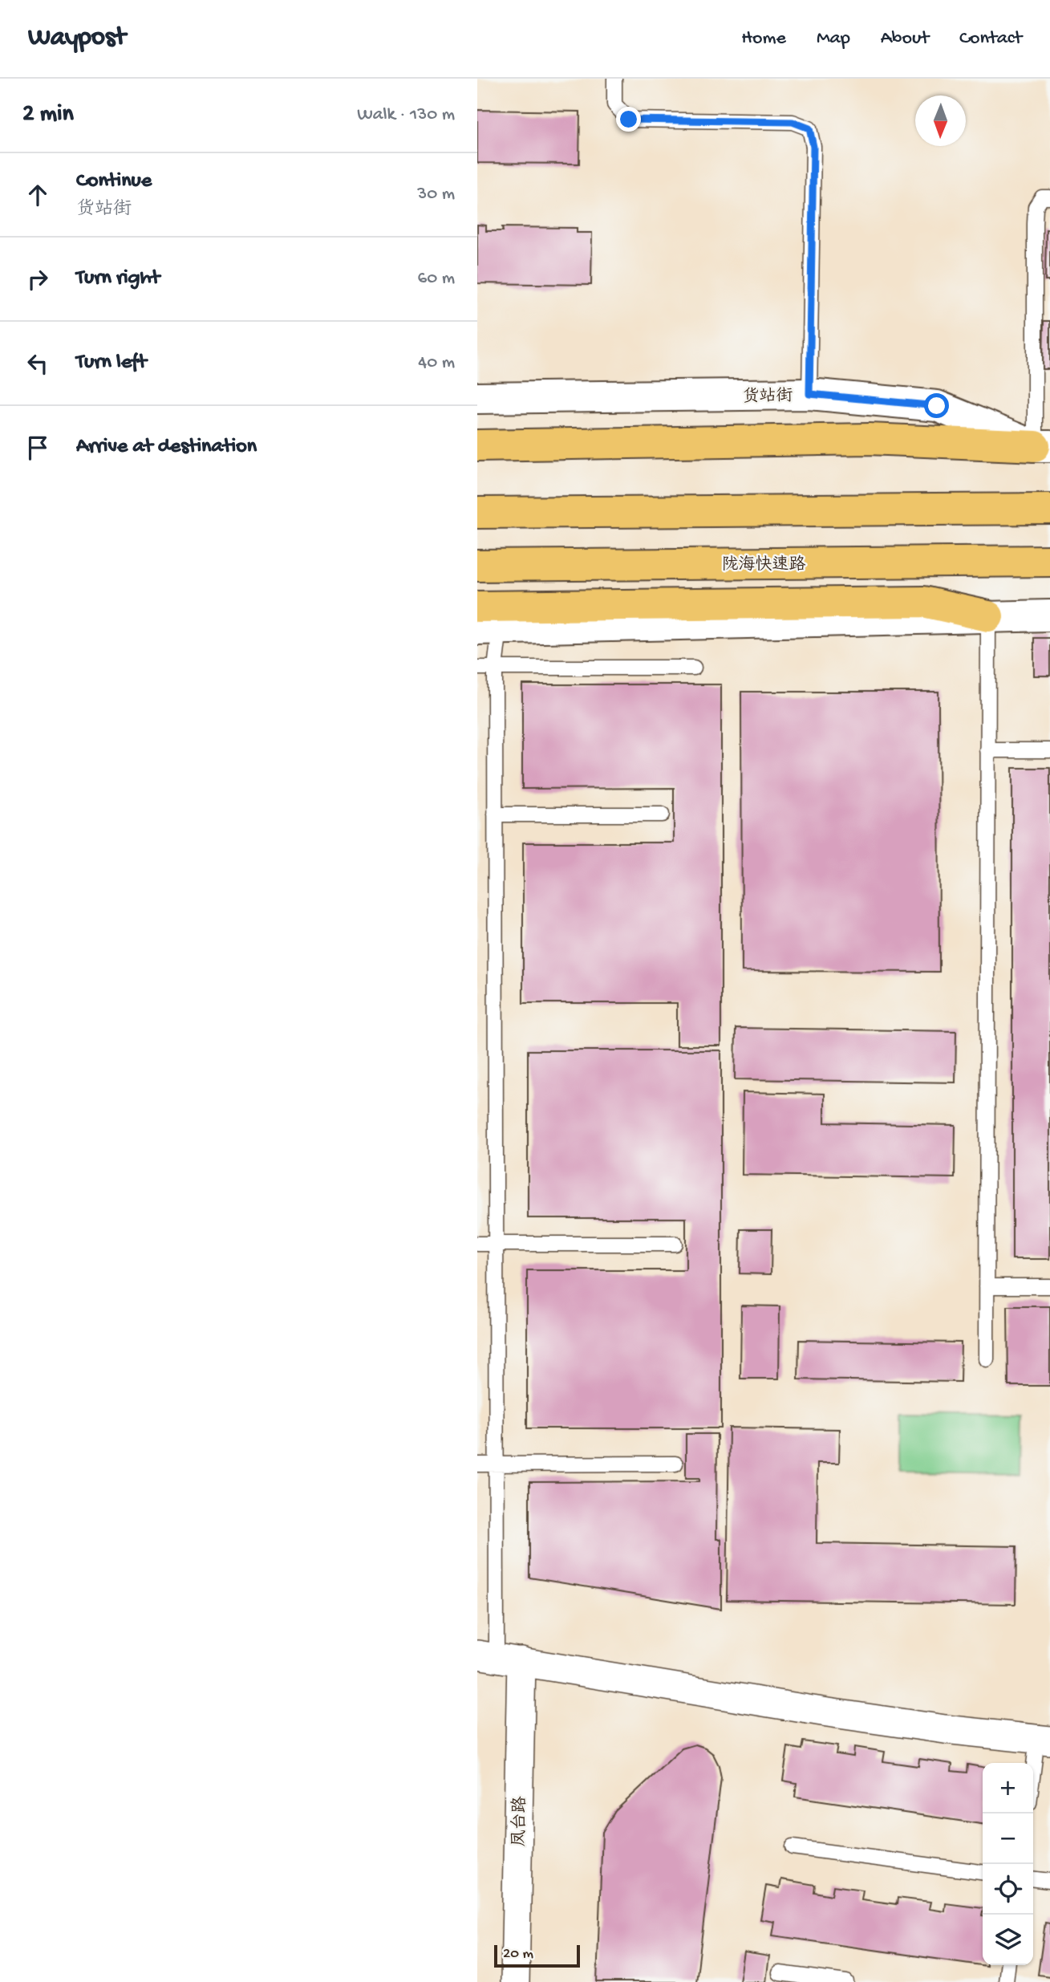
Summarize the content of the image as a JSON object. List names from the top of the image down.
{
  "streets": {
    "highway": ["陇海快速路"],
    "street": ["货站街", "凤台路"]
  },
  "scale_bar": "20 m",
  "north": "bottom",
  "page": {
    "header": "Waypost",
    "nav": [
      "Home",
      "Map",
      "About",
      "Contact"
    ],
    "heading": ["2 min", "Walk · 130 m"],
    "list": [
      ["Continue", "货站街", "30 m"],
      ["Turn right", "60 m"],
      ["Turn left", "40 m"],
      "Arrive at destination"
    ],
    "map_buttons": ["+", "−"],
    "scale": "20 m"
  }
}
